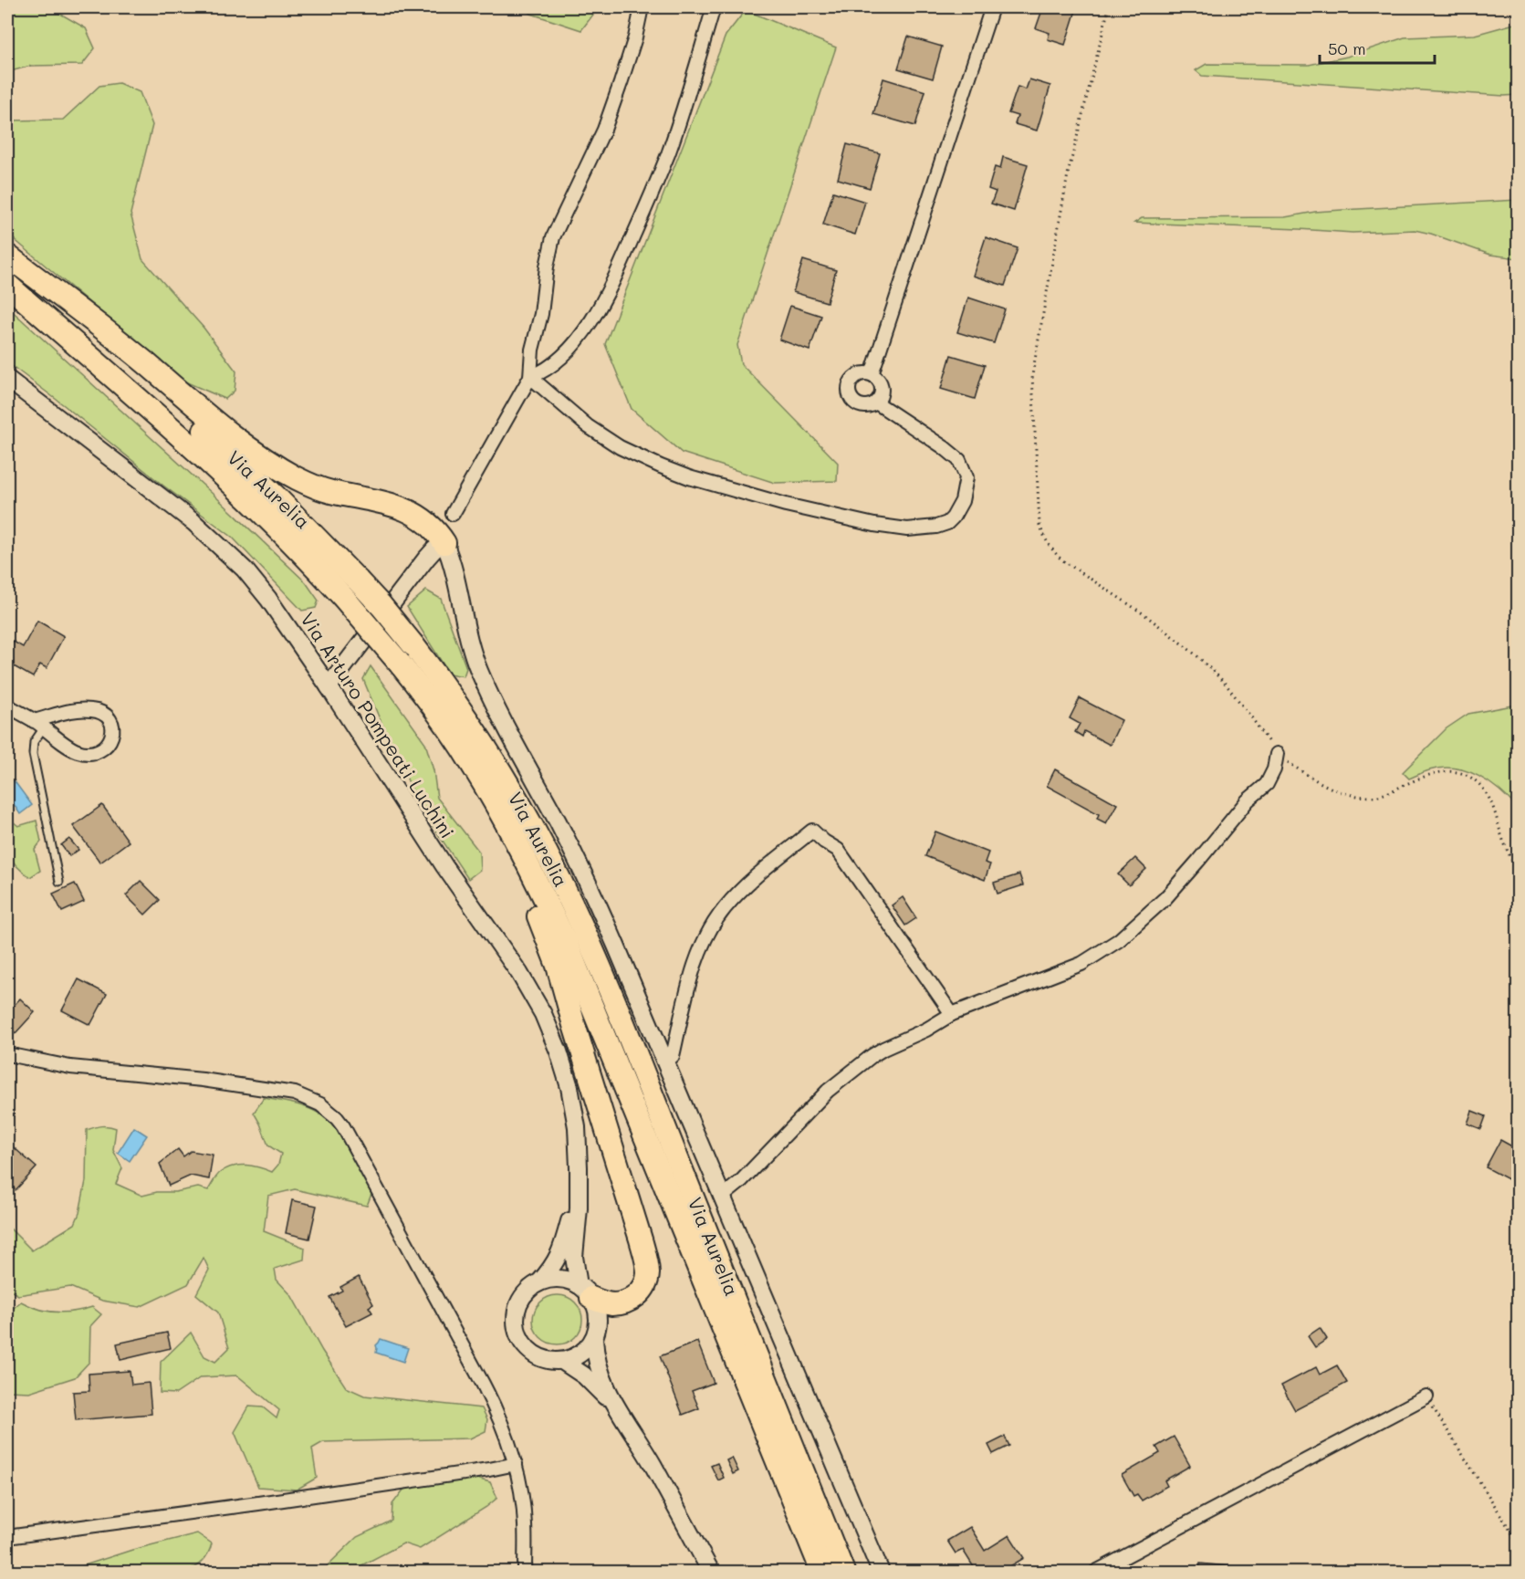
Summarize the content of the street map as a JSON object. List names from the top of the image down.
{
  "streets": {
    "highway": ["Via Aurelia"],
    "street": ["Via Arturo Pompeati Luchini"]
  },
  "scale_bar": "50 m"
}
